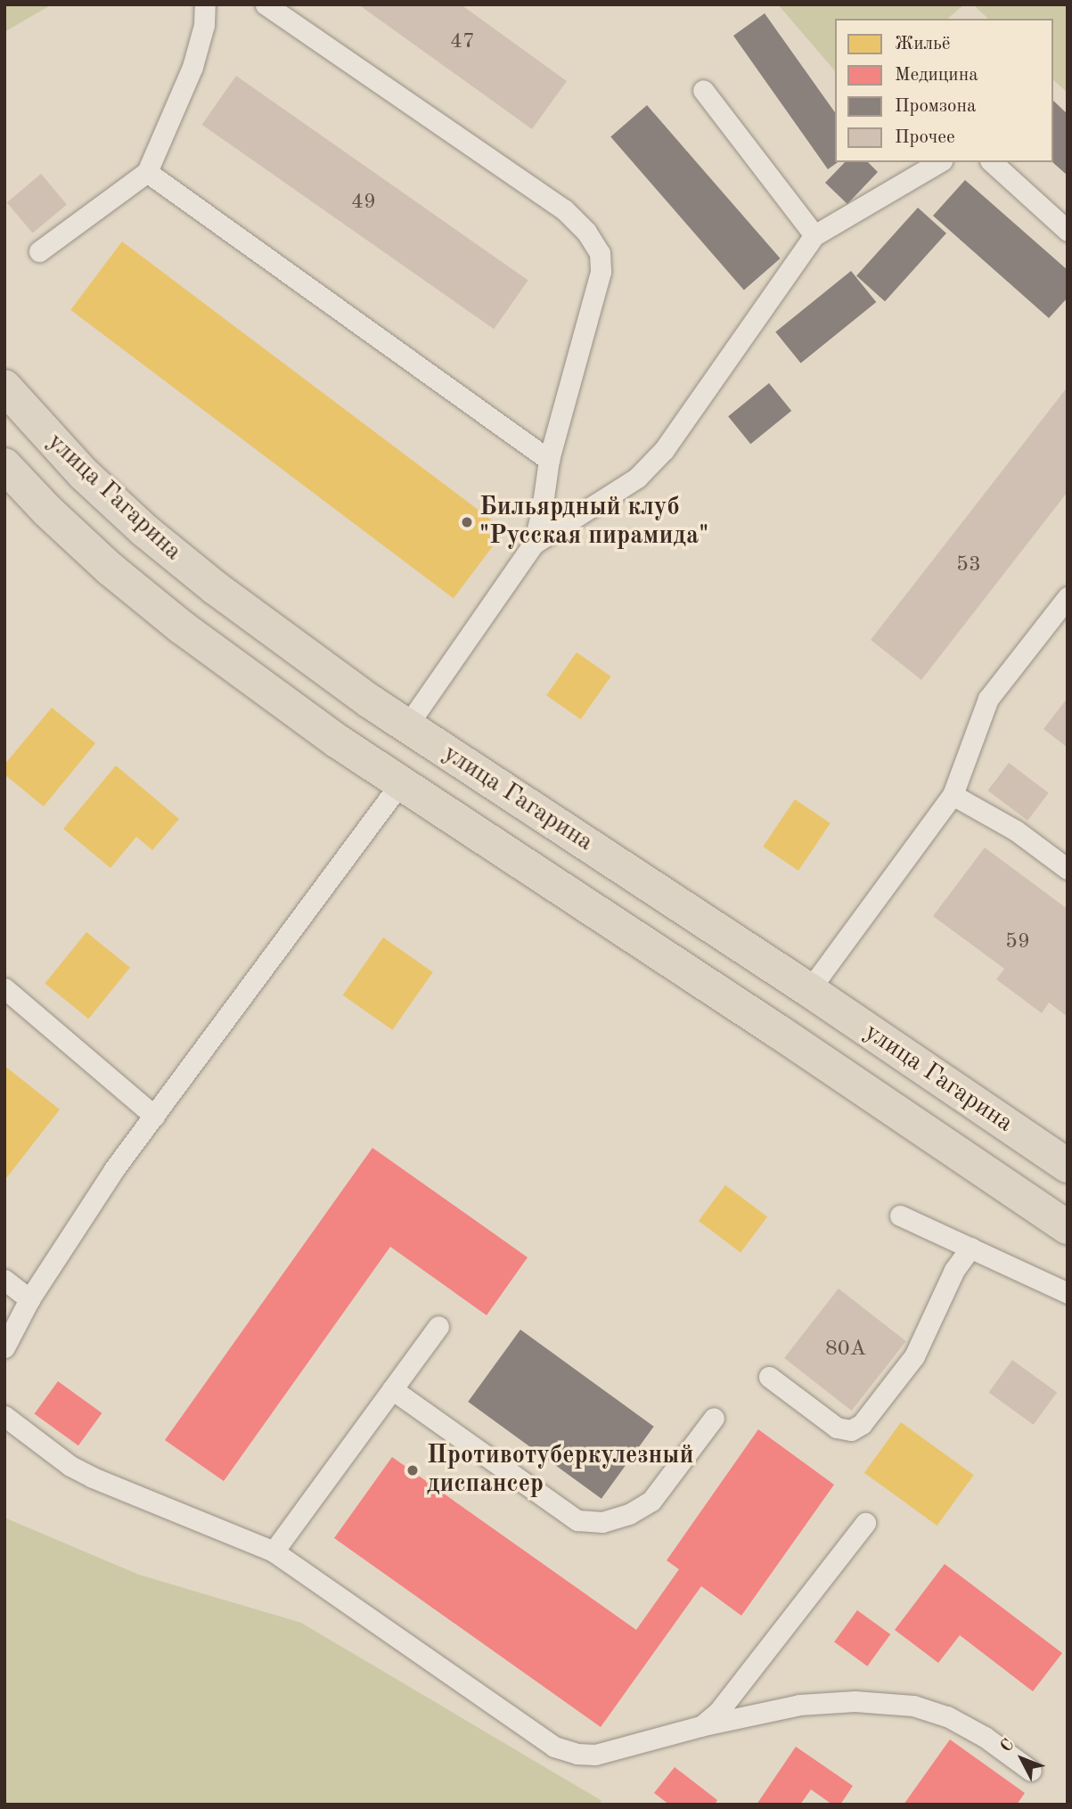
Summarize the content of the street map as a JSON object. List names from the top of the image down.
{
  "streets": {
    "main road": ["улица Гагарина"]
  },
  "places": ["Бильярдный клуб \"Русская пирамида\"", "Противотуберкулезный диспансер"],
  "house_numbers": [
    "47",
    "49",
    "53",
    "59",
    "80А"
  ],
  "legend": [
    "Жильё",
    "Медицина",
    "Промзона",
    "Прочее"
  ],
  "north": "top left"
}
